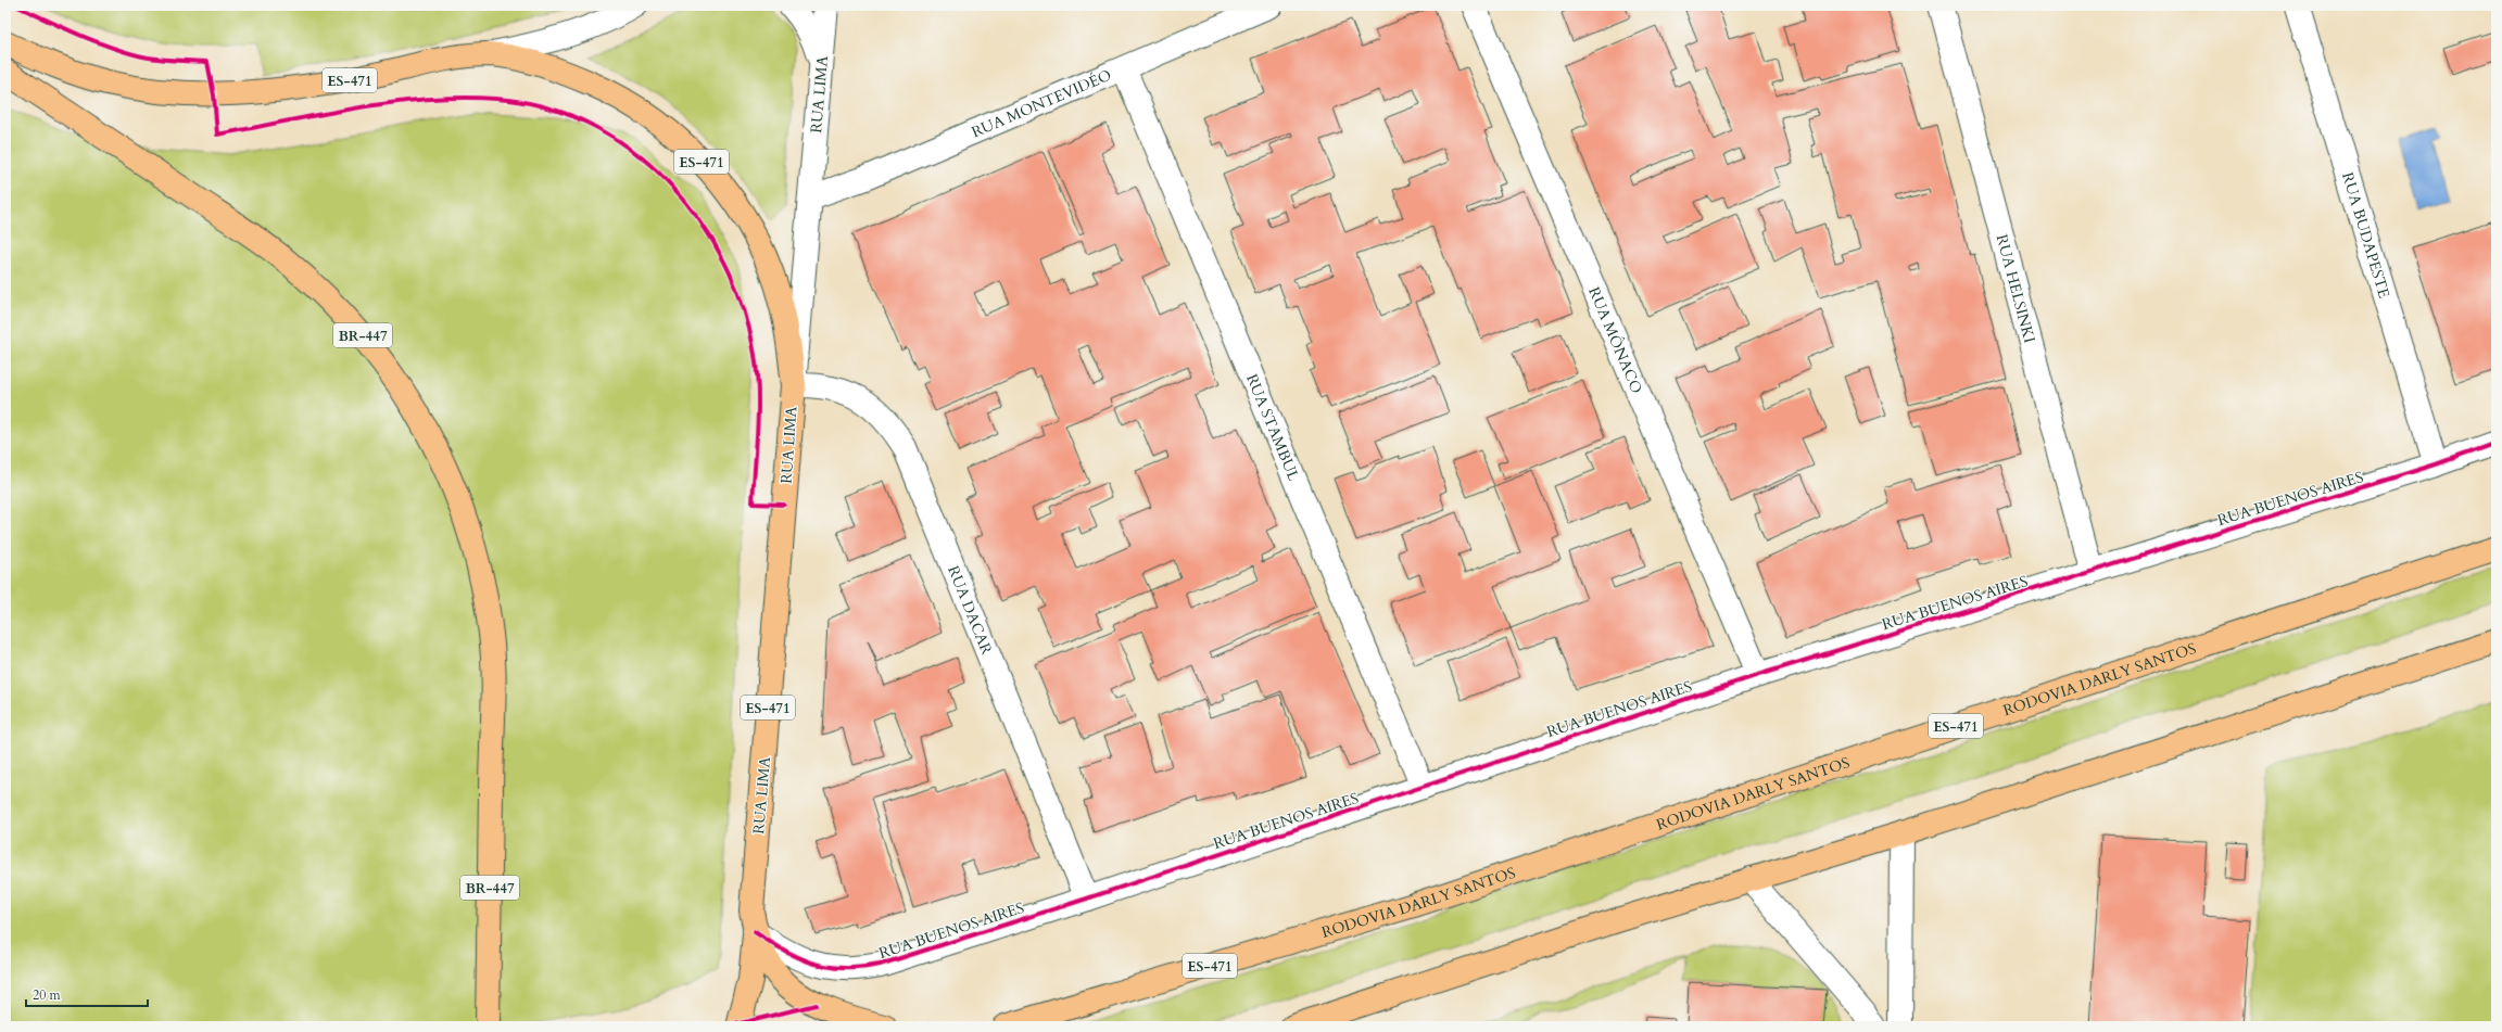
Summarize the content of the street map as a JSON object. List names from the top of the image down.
{
  "streets": {
    "main road": [
      "ES-471",
      "RUA LIMA",
      "BR-447",
      "RODOVIA DARLY SANTOS"
    ],
    "street": [
      "RUA MONTEVIDÉO",
      "RUA BUDAPESTE",
      "RUA HELSINKI",
      "RUA MÔNACO",
      "RUA STAMBUL",
      "RUA BUENOS AIRES",
      "RUA DACAR"
    ]
  },
  "crossings": [
    ["ES-471", "RUA LIMA"],
    ["ES-471", "RUA DACAR"],
    ["RUA LIMA", "RUA MONTEVIDÉO"],
    ["RUA LIMA", "RUA BUENOS AIRES"],
    ["RUA LIMA", "RUA DACAR"],
    ["RUA MONTEVIDÉO", "RUA STAMBUL"],
    ["RUA BUDAPESTE", "RUA BUENOS AIRES"],
    ["RUA HELSINKI", "RUA BUENOS AIRES"],
    ["RUA MÔNACO", "RUA BUENOS AIRES"],
    ["RUA STAMBUL", "RUA BUENOS AIRES"],
    ["RUA BUENOS AIRES", "RUA DACAR"]
  ],
  "scale_bar": "20 m"
}
